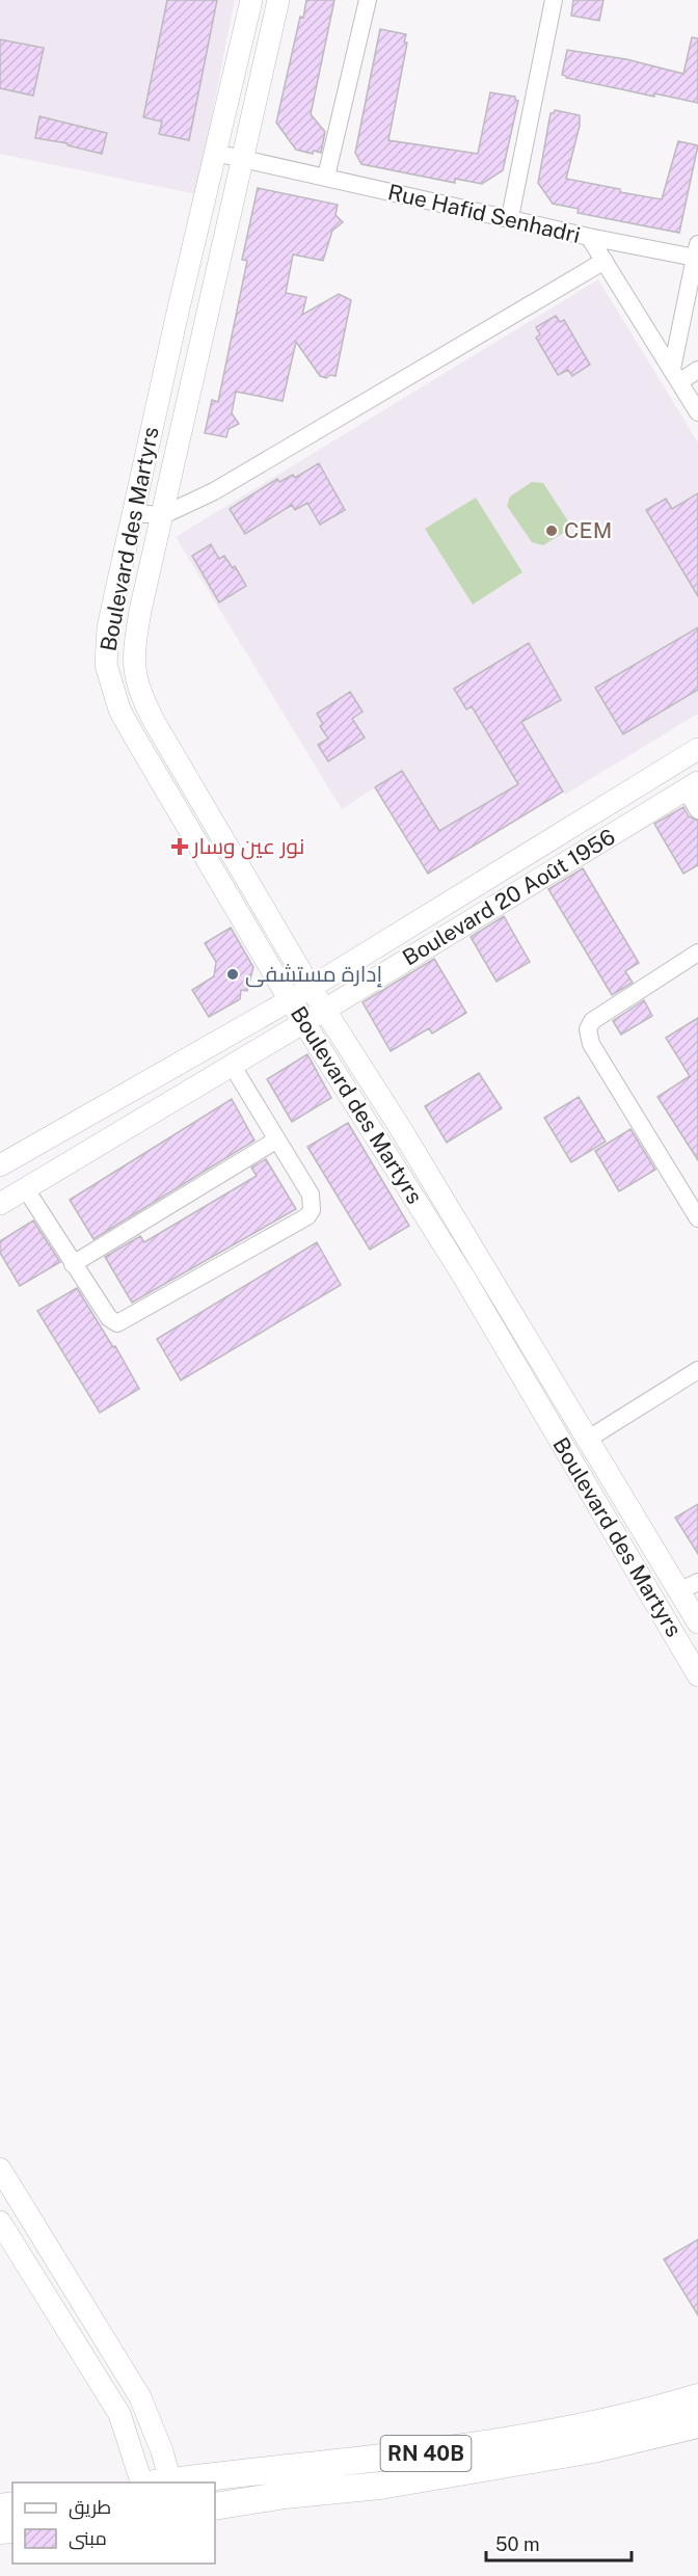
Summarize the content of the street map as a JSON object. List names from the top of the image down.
{
  "streets": {
    "main road": ["RN 40B"],
    "street": ["Rue Hafid Senhadri", "Boulevard des Martyrs", "Boulevard 20 Août 1956"]
  },
  "crossings": [
    ["Rue Hafid Senhadri", "Boulevard des Martyrs"],
    ["Boulevard des Martyrs", "Boulevard 20 Août 1956"]
  ],
  "places": {
    "other": ["CEM", "إدارة مستشفى"],
    "health": ["نور عين وسار"]
  },
  "legend": ["طريق", "مبنى"],
  "scale_bar": "50 m"
}
